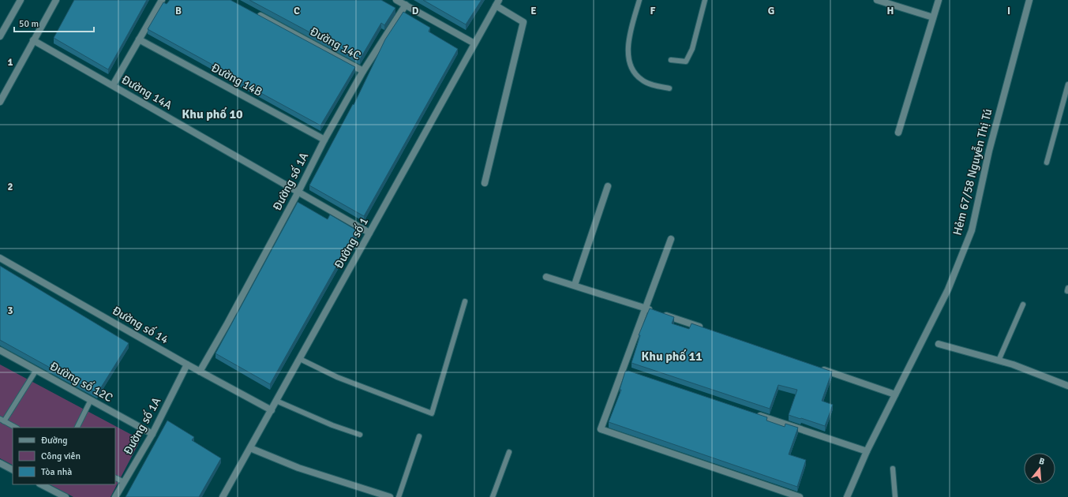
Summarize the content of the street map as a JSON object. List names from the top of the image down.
{
  "streets": {
    "street": [
      "Đường 14C",
      "Đường 14B",
      "Đường 14A",
      "Hẻm 67/58 Nguyễn Thị Tú",
      "Đường số 1A",
      "Đường số 1",
      "Đường số 14",
      "Đường số 12C"
    ]
  },
  "crossings": [
    ["Đường 14C", "Đường số 1A"],
    ["Đường 14B", "Đường số 1A"],
    ["Đường 14A", "Đường số 1A"],
    ["Đường 14A", "Đường số 1"],
    ["Đường số 1A", "Đường số 14"],
    ["Đường số 1A", "Đường số 12C"],
    ["Đường số 1", "Đường số 14"]
  ],
  "districts": ["Khu phố 10", "Khu phố 11"],
  "legend": ["Đường", "Công viên", "Tòa nhà"],
  "scale_bar": "50 m",
  "north": "top",
  "grid": {
    "columns": [
      "B",
      "C",
      "D",
      "E",
      "F",
      "G",
      "H",
      "I"
    ],
    "rows": ["1", "2", "3"]
  }
}
